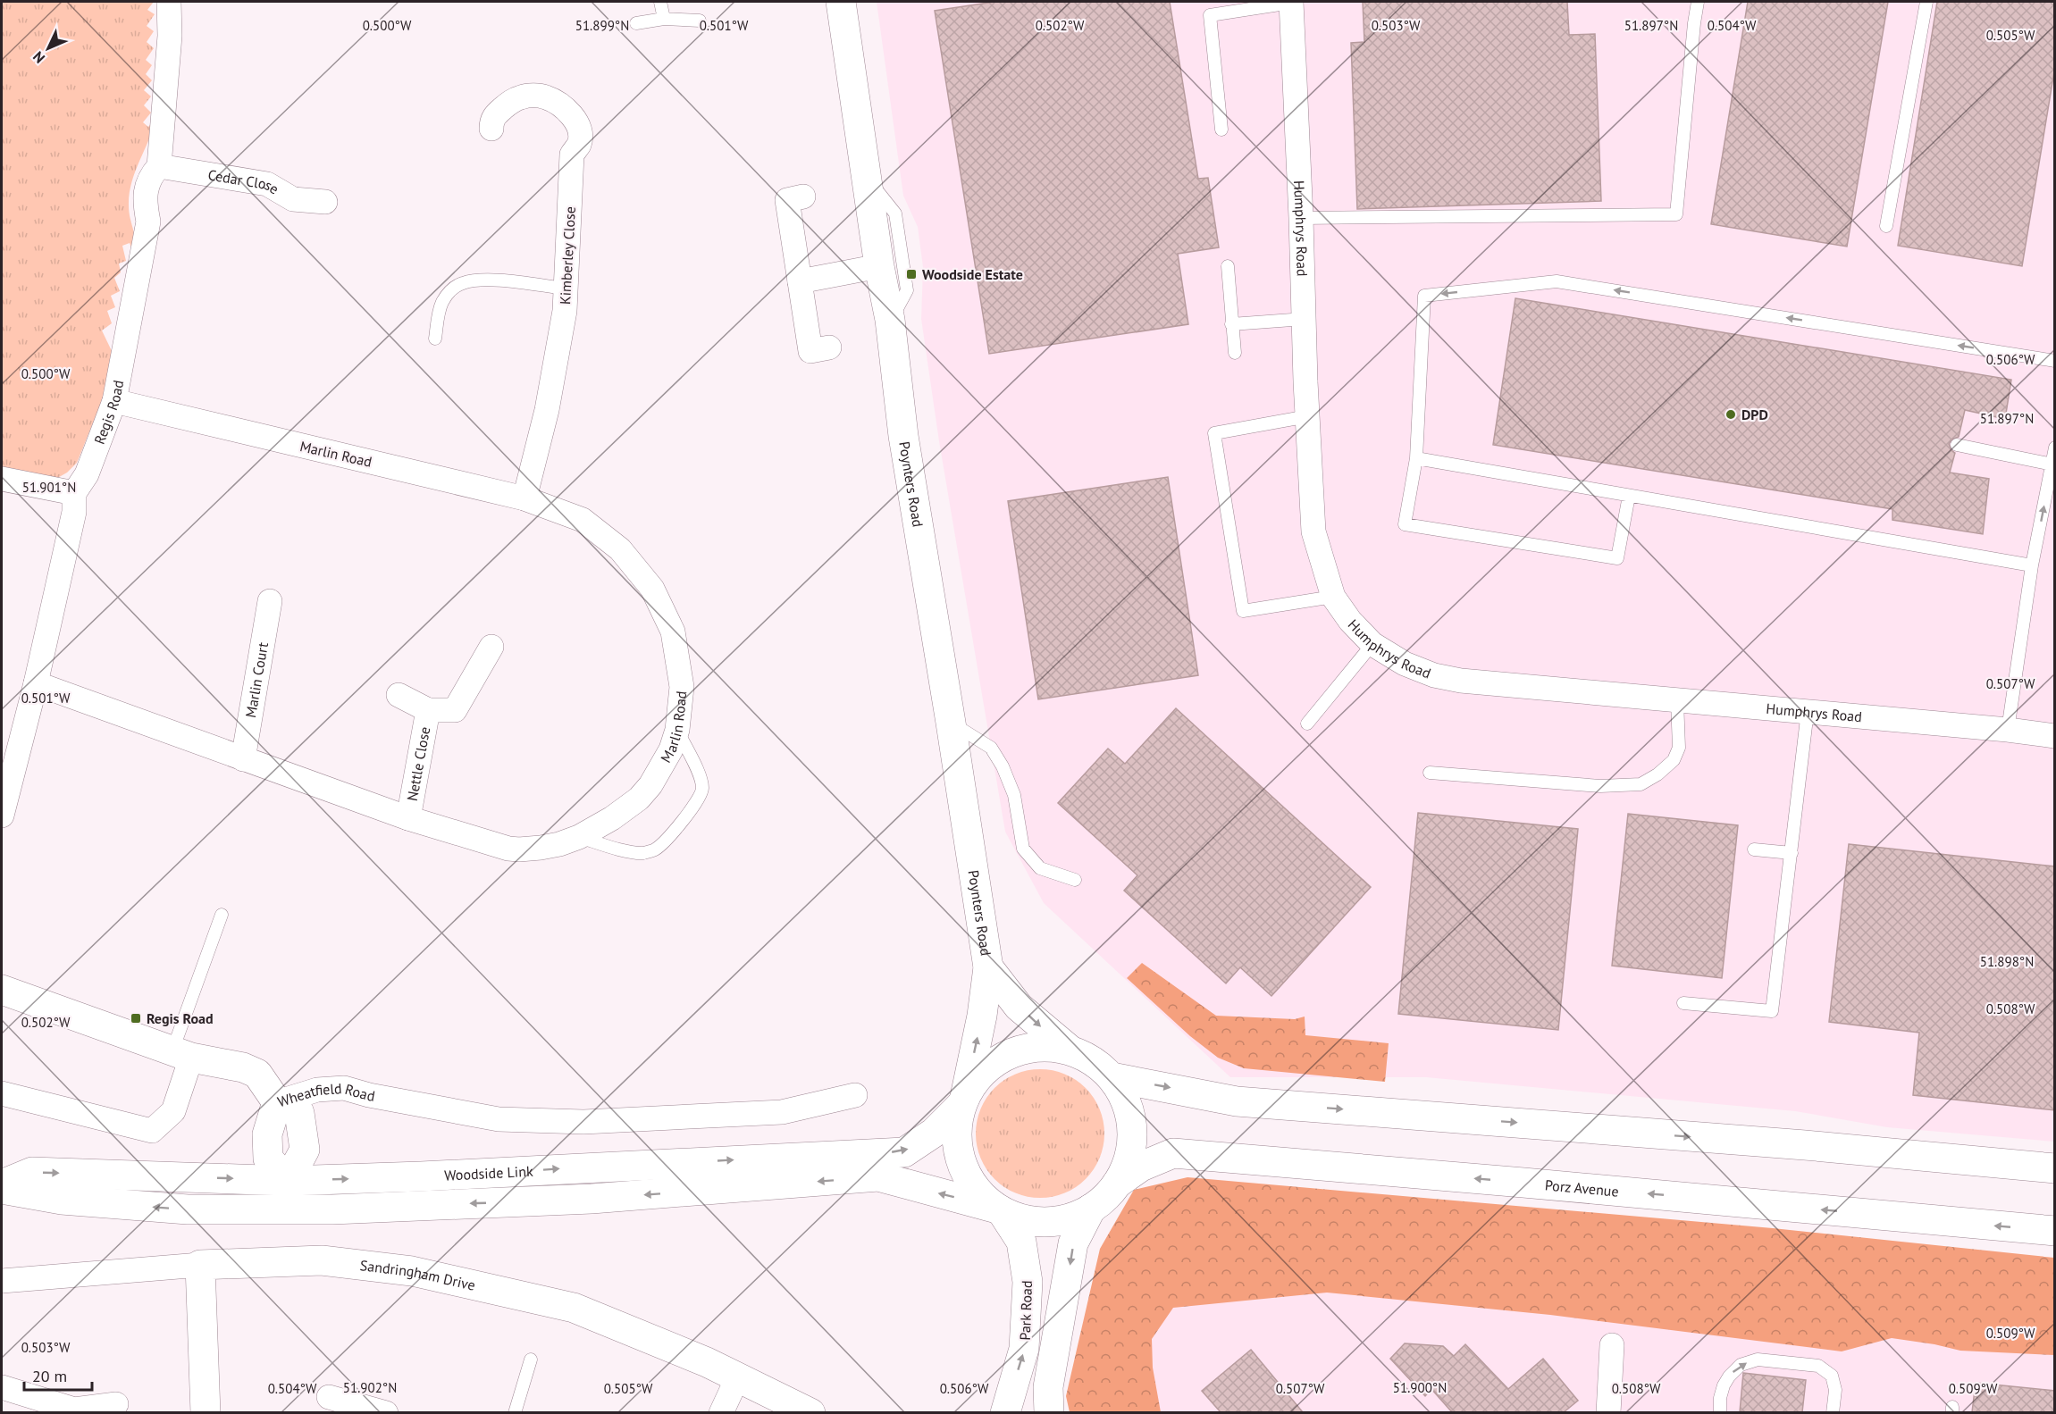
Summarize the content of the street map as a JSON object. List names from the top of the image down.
{
  "streets": {
    "main road": [
      "Poynters Road",
      "Wheatfield Road",
      "Woodside Link",
      "Porz Avenue",
      "Sandringham Drive",
      "Park Road"
    ],
    "street": [
      "Cedar Close",
      "Humphrys Road",
      "Kimberley Close",
      "Regis Road",
      "Marlin Road",
      "Marlin Court",
      "Nettle Close"
    ]
  },
  "crossings": [
    ["Cedar Close", "Regis Road"],
    ["Kimberley Close", "Marlin Road"],
    ["Regis Road", "Marlin Road"],
    ["Marlin Road", "Marlin Court"],
    ["Marlin Road", "Nettle Close"],
    ["Poynters Road", "Woodside Link"],
    ["Poynters Road", "Porz Avenue"],
    ["Poynters Road", "Park Road"],
    ["Woodside Link", "Porz Avenue"],
    ["Woodside Link", "Park Road"],
    ["Porz Avenue", "Park Road"]
  ],
  "places": {
    "transit": ["Woodside Estate", "Regis Road"],
    "other": ["DPD"]
  },
  "scale_bar": "20 m",
  "north": "bottom left",
  "coordinates": [
    "0.500°W",
    "0.501°W",
    "0.502°W",
    "0.503°W",
    "0.504°W",
    "51.899°N",
    "51.897°N",
    "0.505°W",
    "0.506°W",
    "51.901°N",
    "0.507°W",
    "51.898°N",
    "0.508°W",
    "0.509°W",
    "51.902°N",
    "51.900°N"
  ]
}
